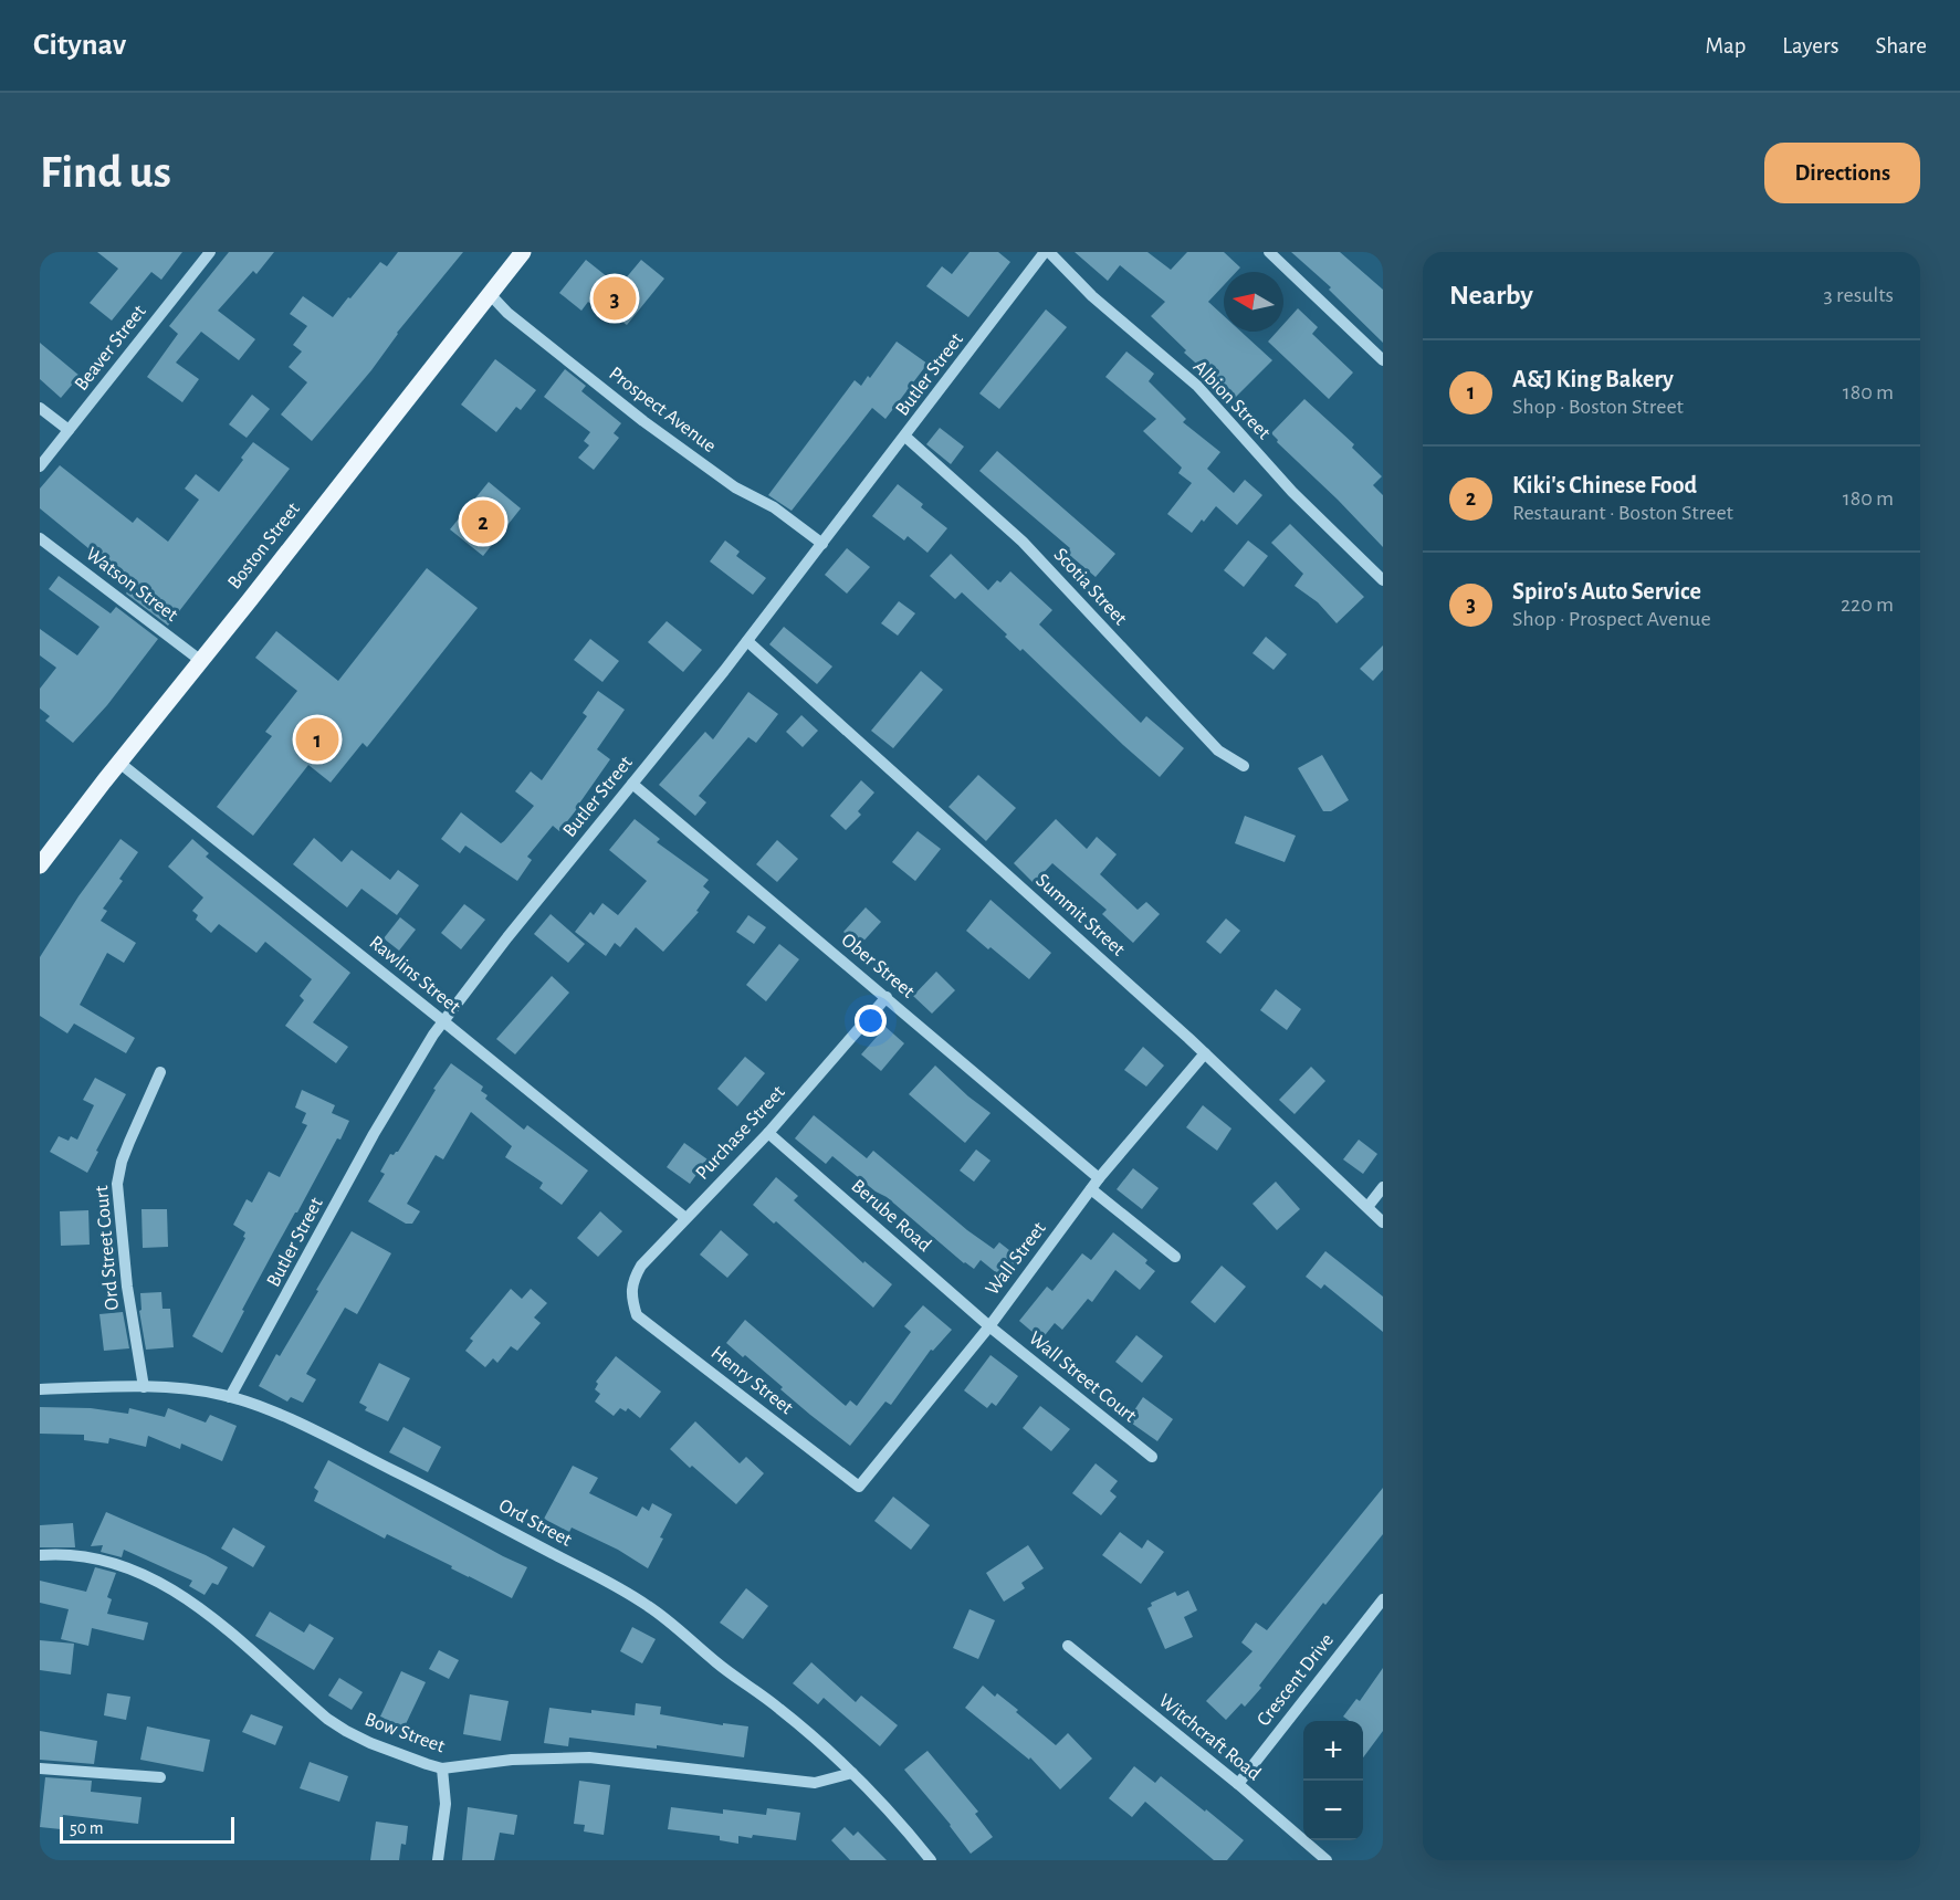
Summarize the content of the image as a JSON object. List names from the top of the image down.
{
  "streets": {
    "main road": ["Boston Street"],
    "street": [
      "Beaver Street",
      "Butler Street",
      "Albion Street",
      "Prospect Avenue",
      "Watson Street",
      "Scotia Street",
      "Summit Street",
      "Ober Street",
      "Rawlins Street",
      "Purchase Street",
      "Berube Road",
      "Ord Street Court",
      "Wall Street",
      "Wall Street Court",
      "Henry Street",
      "Ord Street",
      "Crescent Drive",
      "Bow Street",
      "Witchcraft Road"
    ]
  },
  "crossings": [
    ["Butler Street", "Albion Street"],
    ["Butler Street", "Prospect Avenue"],
    ["Butler Street", "Scotia Street"],
    ["Butler Street", "Summit Street"],
    ["Butler Street", "Ober Street"],
    ["Butler Street", "Rawlins Street"],
    ["Butler Street", "Ord Street"],
    ["Prospect Avenue", "Boston Street"],
    ["Boston Street", "Watson Street"],
    ["Boston Street", "Rawlins Street"],
    ["Summit Street", "Wall Street"],
    ["Ober Street", "Purchase Street"],
    ["Ober Street", "Wall Street"],
    ["Rawlins Street", "Purchase Street"],
    ["Purchase Street", "Berube Road"],
    ["Purchase Street", "Henry Street"],
    ["Berube Road", "Wall Street"],
    ["Berube Road", "Wall Street Court"],
    ["Ord Street Court", "Ord Street"],
    ["Wall Street", "Wall Street Court"],
    ["Wall Street", "Henry Street"],
    ["Ord Street", "Bow Street"],
    ["Crescent Drive", "Witchcraft Road"]
  ],
  "scale_bar": "50 m",
  "north": "left",
  "page": {
    "header": "Citynav",
    "nav": ["Map", "Layers", "Share"],
    "buttons": "Directions",
    "title": "Find us",
    "heading": ["Nearby", "3 results"],
    "pins": ["3", "2", "1"],
    "list": [
      {
        "mark": "1",
        "name": "A&J King Bakery",
        "note": "Shop · Boston Street",
        "value": "180 m"
      },
      {
        "mark": "2",
        "name": "Kiki's Chinese Food",
        "note": "Restaurant · Boston Street",
        "value": "180 m"
      },
      {
        "mark": "3",
        "name": "Spiro's Auto Service",
        "note": "Shop · Prospect Avenue",
        "value": "220 m"
      }
    ],
    "map_buttons": ["+", "−"],
    "scale": "50 m"
  }
}
